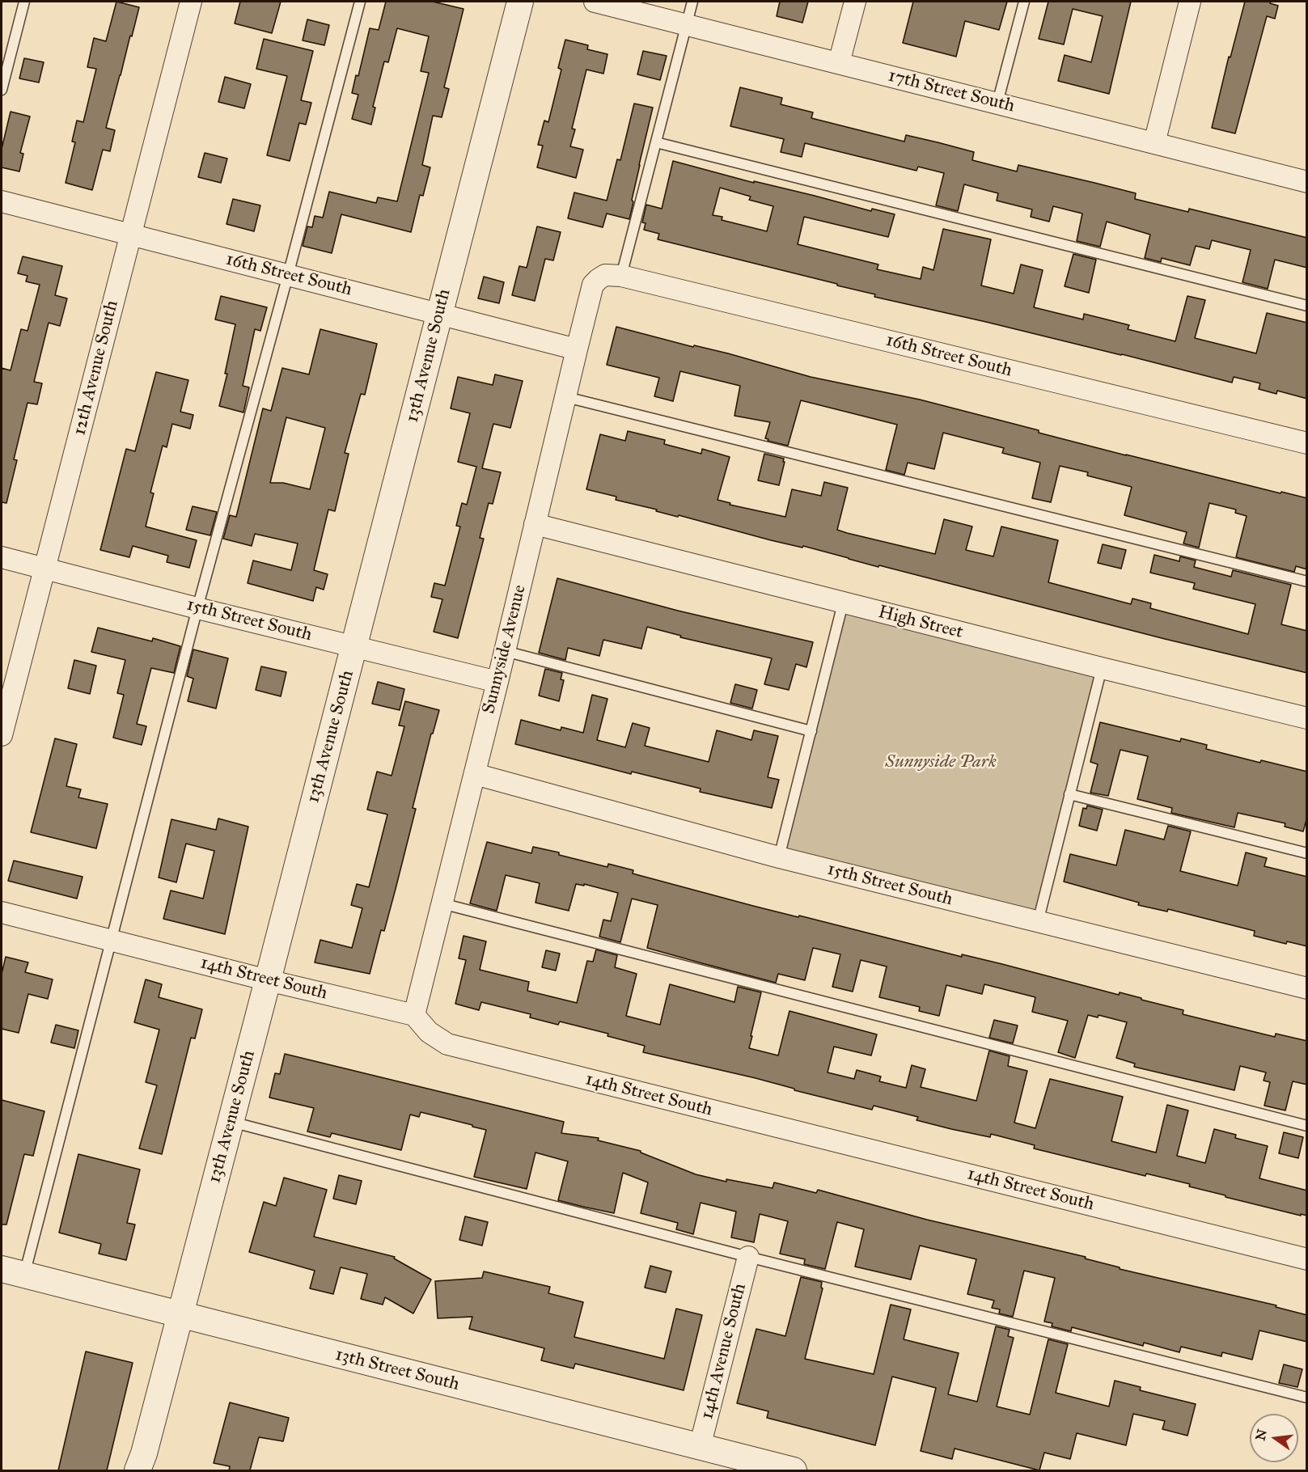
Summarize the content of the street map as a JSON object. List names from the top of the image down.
{
  "streets": {
    "street": [
      "17th Street South",
      "16th Street South",
      "13th Avenue South",
      "12th Avenue South",
      "15th Street South",
      "High Street",
      "Sunnyside Avenue",
      "14th Street South",
      "14th Avenue South",
      "13th Street South"
    ]
  },
  "crossings": [
    ["16th Street South", "13th Avenue South"],
    ["16th Street South", "12th Avenue South"],
    ["16th Street South", "Sunnyside Avenue"],
    ["13th Avenue South", "15th Street South"],
    ["13th Avenue South", "14th Street South"],
    ["13th Avenue South", "13th Street South"],
    ["12th Avenue South", "15th Street South"],
    ["15th Street South", "Sunnyside Avenue"],
    ["High Street", "Sunnyside Avenue"],
    ["Sunnyside Avenue", "14th Street South"],
    ["14th Avenue South", "13th Street South"]
  ],
  "parks": ["Sunnyside Park"],
  "north": "left"
}
